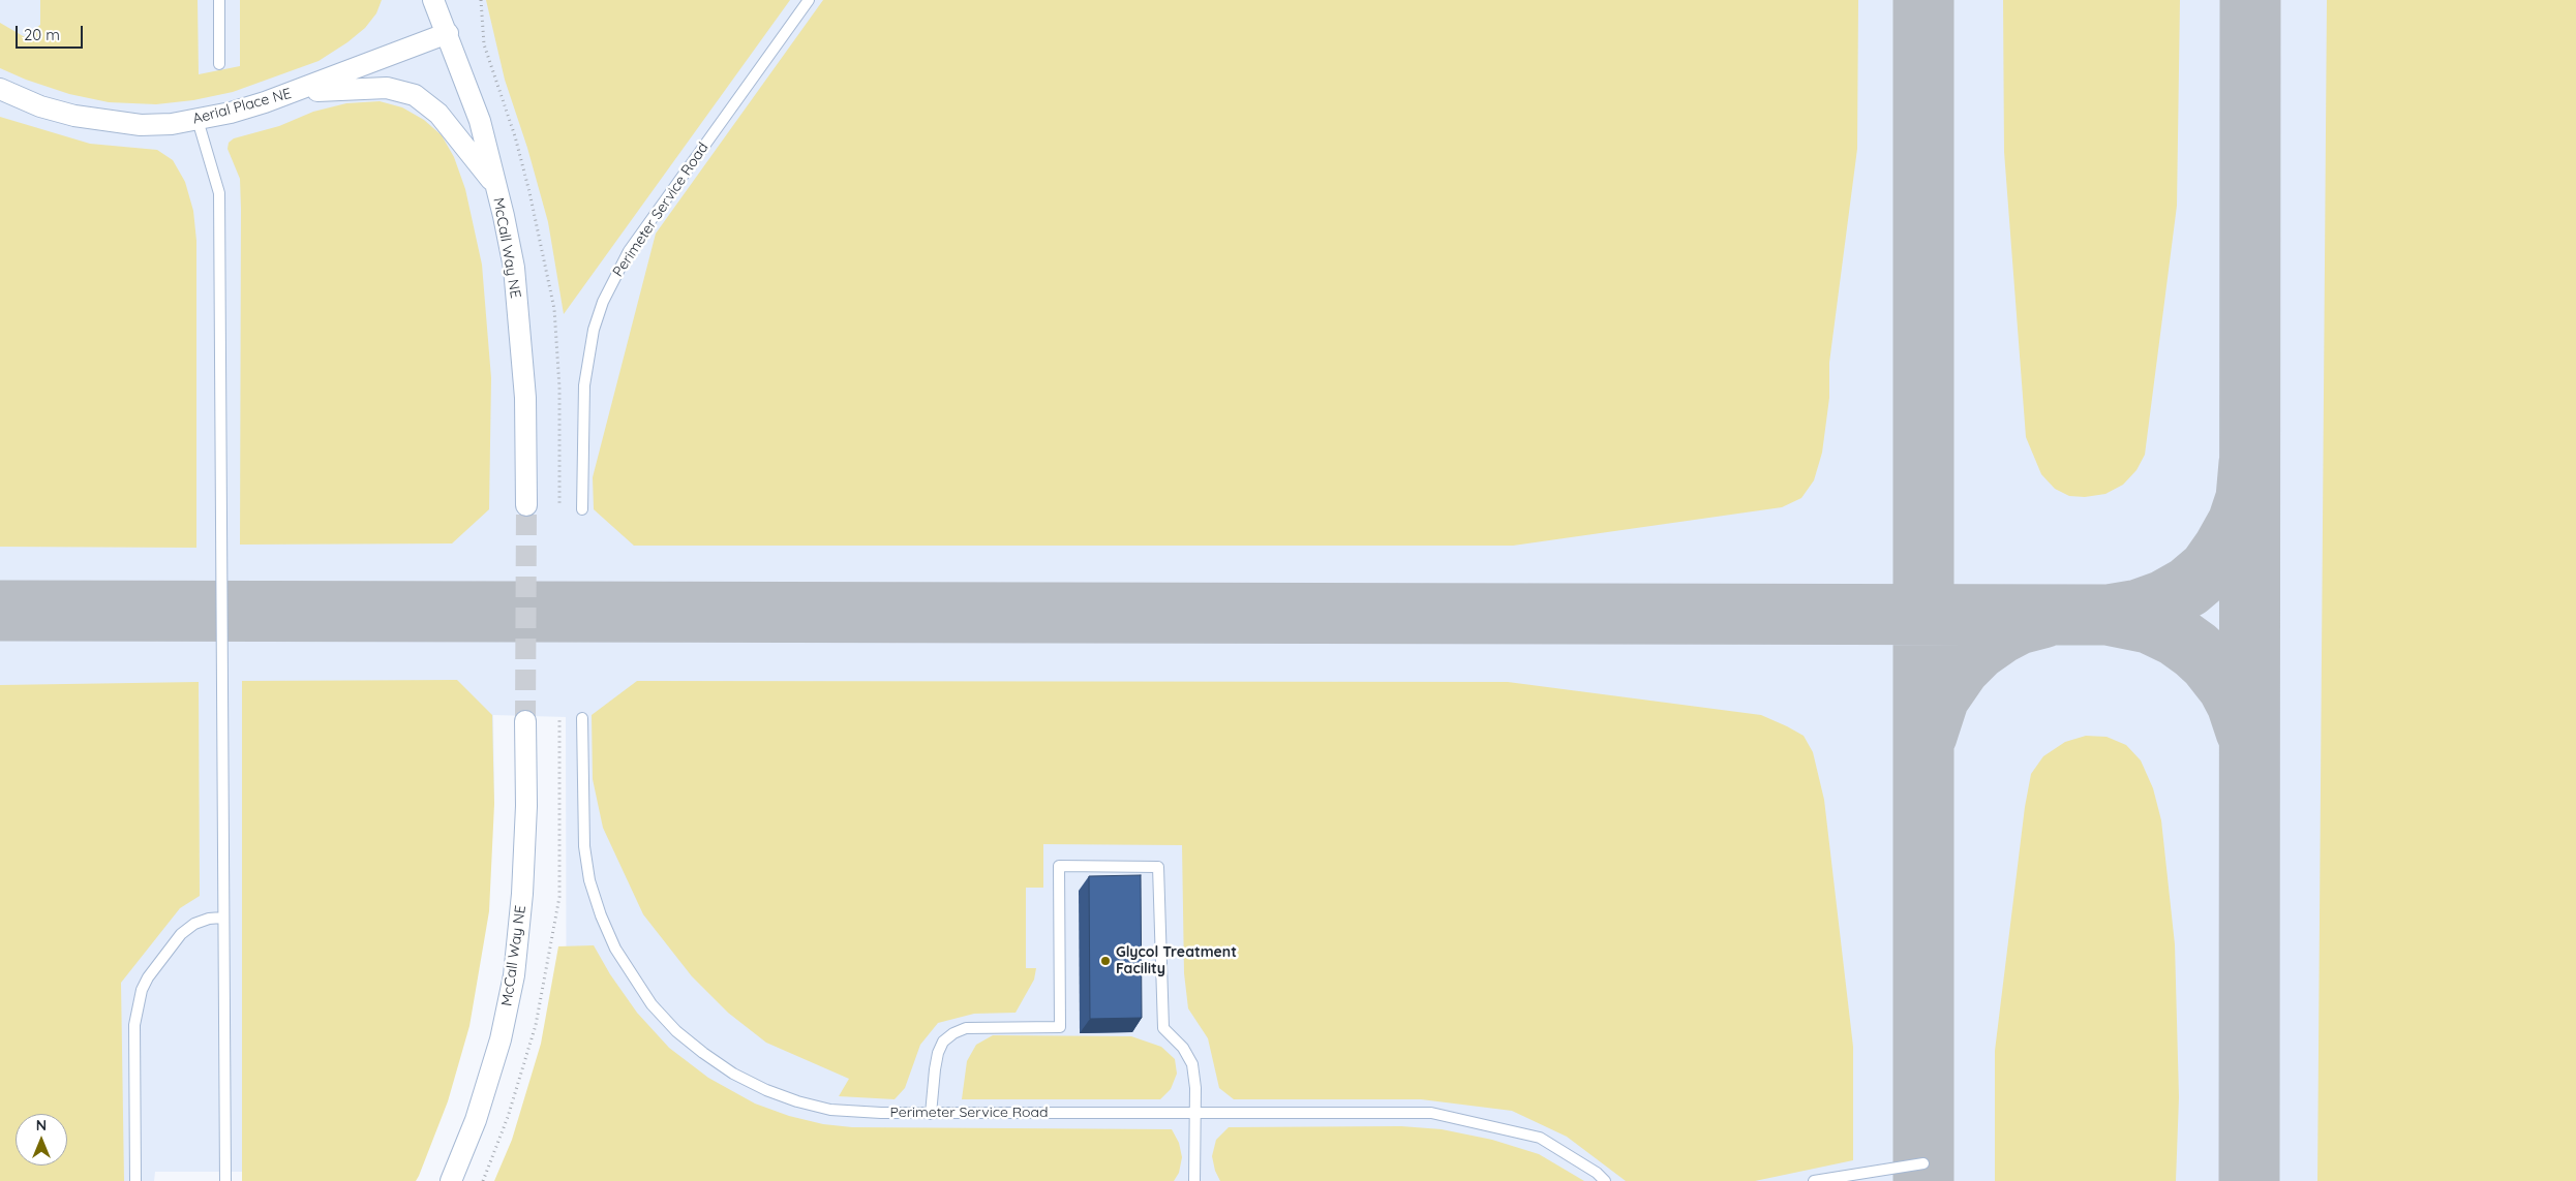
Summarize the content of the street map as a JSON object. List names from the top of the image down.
{
  "streets": {
    "street": ["Aerial Place NE", "McCall Way NE"],
    "lane": ["Perimeter Service Road"]
  },
  "crossings": [
    ["Aerial Place NE", "McCall Way NE"]
  ],
  "places": ["Glycol Treatment Facility"],
  "scale_bar": "20 m",
  "north": "top"
}
